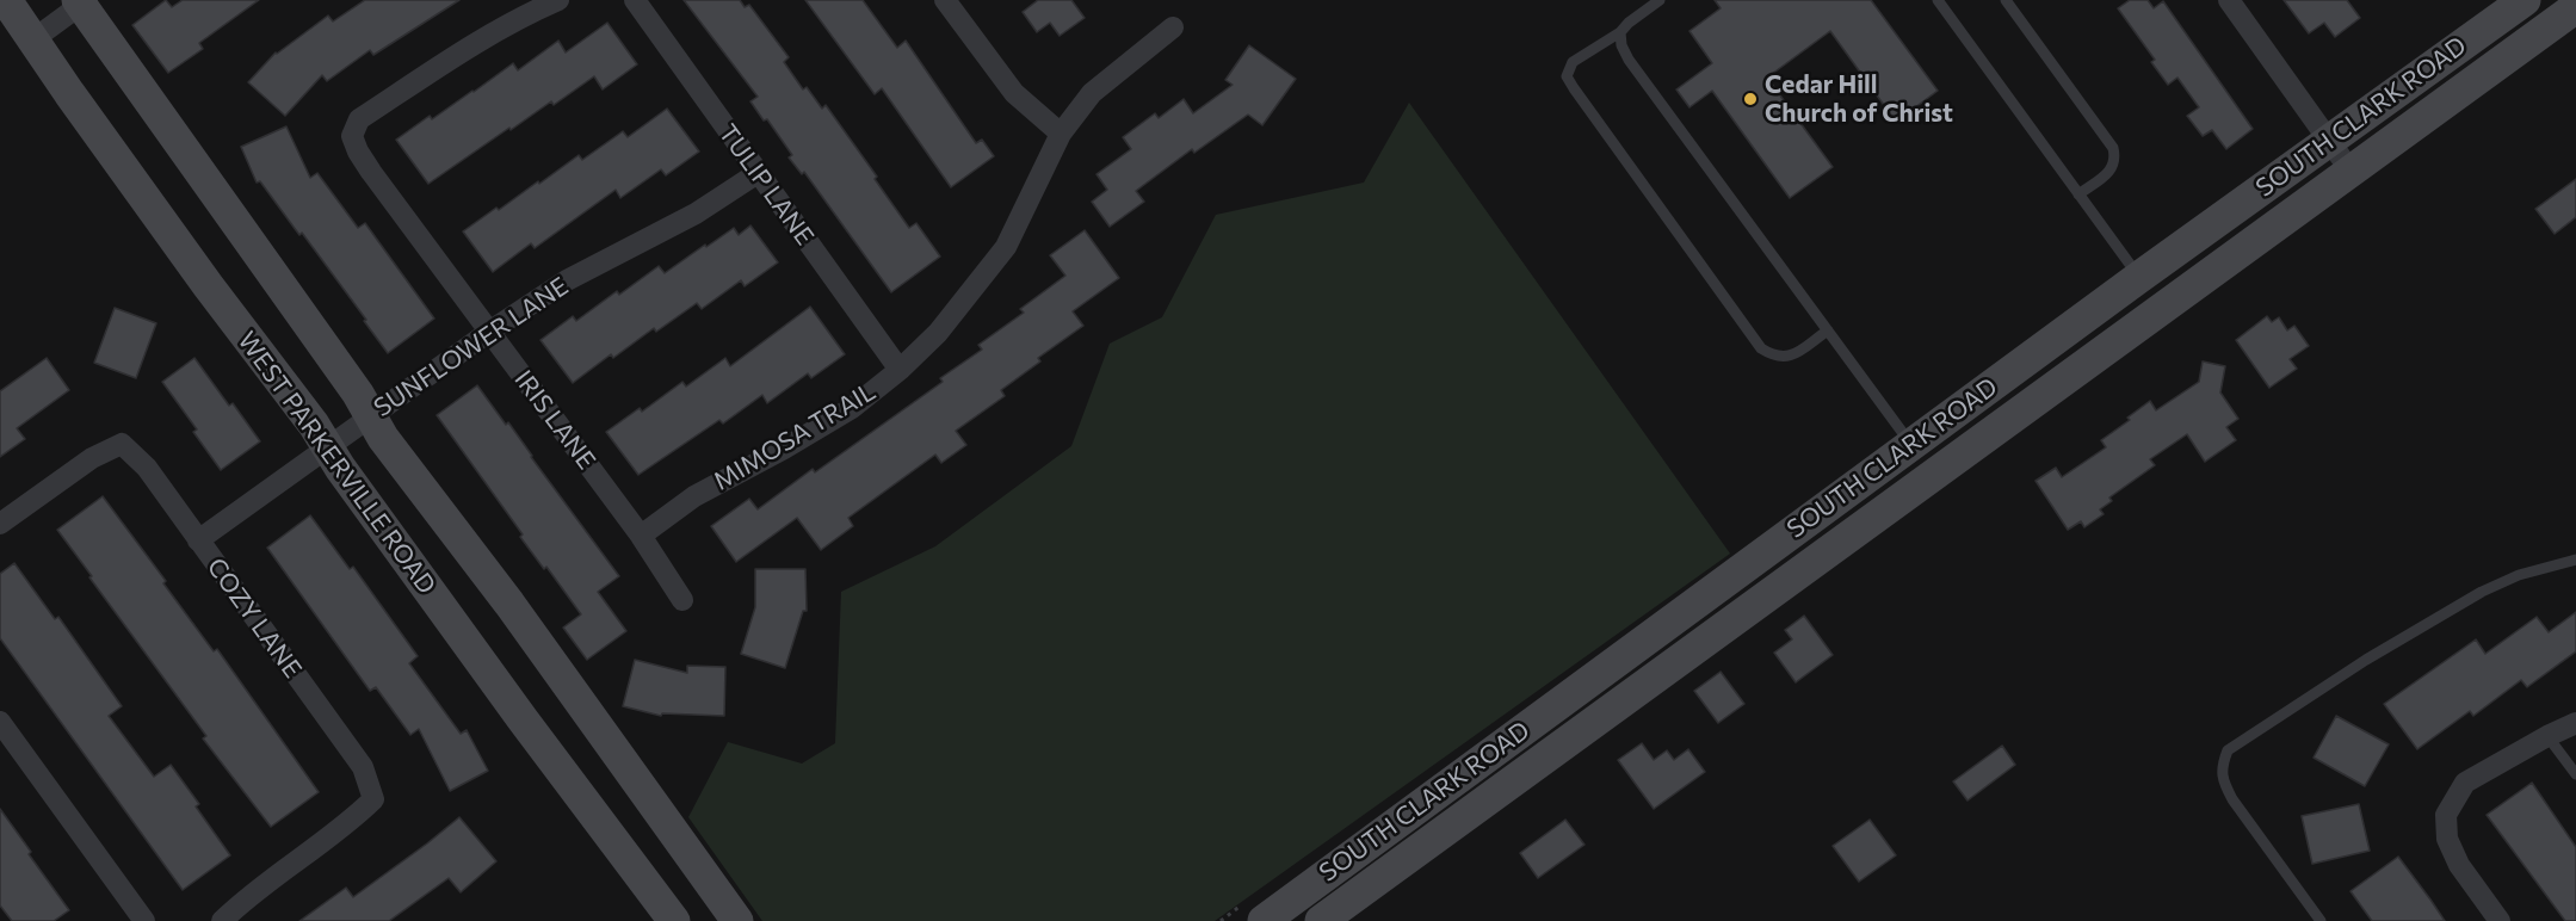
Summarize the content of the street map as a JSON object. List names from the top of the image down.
{
  "streets": {
    "main road": ["SOUTH CLARK ROAD", "WEST PARKERVILLE ROAD"],
    "street": [
      "TULIP LANE",
      "SUNFLOWER LANE",
      "IRIS LANE",
      "MIMOSA TRAIL",
      "COZY LANE"
    ]
  },
  "crossings": [
    ["TULIP LANE", "SUNFLOWER LANE"],
    ["TULIP LANE", "MIMOSA TRAIL"],
    ["SUNFLOWER LANE", "IRIS LANE"],
    ["SUNFLOWER LANE", "WEST PARKERVILLE ROAD"],
    ["SUNFLOWER LANE", "COZY LANE"],
    ["IRIS LANE", "MIMOSA TRAIL"]
  ],
  "places": ["Cedar Hill Church of Christ"]
}
